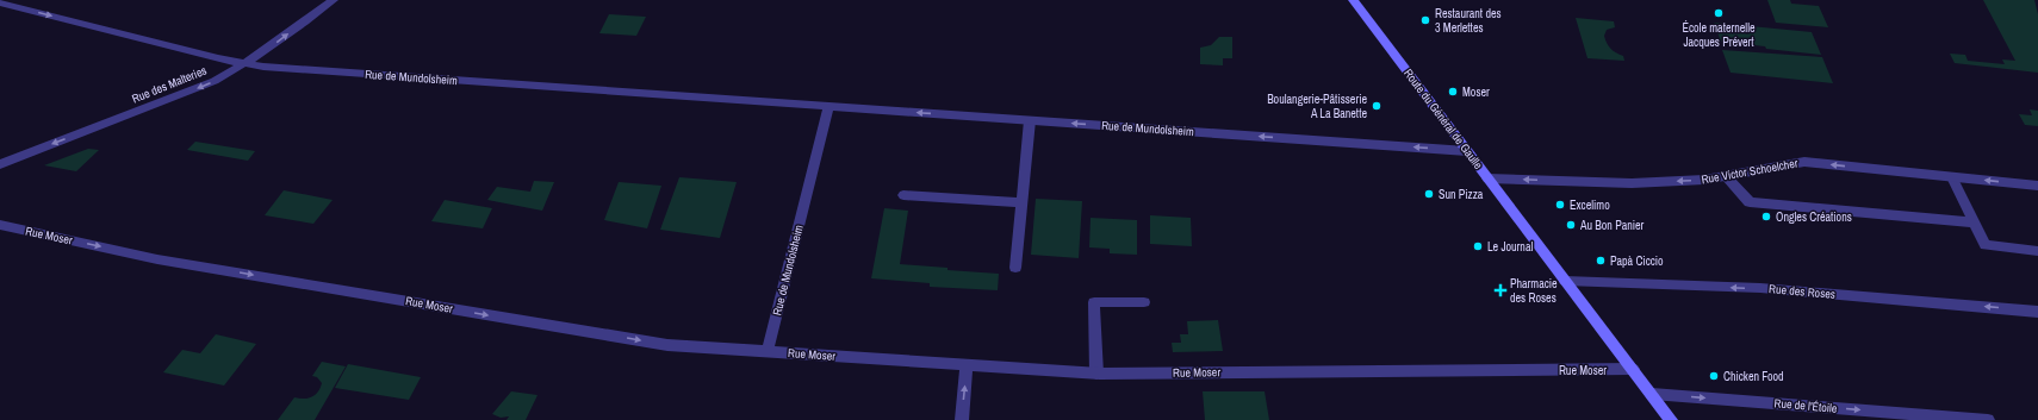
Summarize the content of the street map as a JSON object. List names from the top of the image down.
{
  "streets": {
    "main road": ["Route du Général de Gaulle"],
    "street": [
      "Rue de Mundolsheim",
      "Rue des Malteries",
      "Rue Victor Schoelcher",
      "Rue Moser",
      "Rue des Roses",
      "Rue de l'Étoile"
    ]
  },
  "crossings": [
    ["Rue de Mundolsheim", "Rue des Malteries"],
    ["Rue de Mundolsheim", "Route du Général de Gaulle"],
    ["Rue de Mundolsheim", "Rue Moser"],
    ["Route du Général de Gaulle", "Rue Victor Schoelcher"],
    ["Route du Général de Gaulle", "Rue Moser"],
    ["Route du Général de Gaulle", "Rue des Roses"],
    ["Route du Général de Gaulle", "Rue de l'Étoile"]
  ],
  "one_way": ["Rue Moser", "Rue de l'Étoile"],
  "places": {
    "other": [
      "École maternelle Jacques Prévert",
      "Restaurant des 3 Merlettes",
      "Moser",
      "Boulangerie-Pâtisserie A La Banette",
      "Sun Pizza",
      "Excelimo",
      "Ongles Créations",
      "Au Bon Panier",
      "Le Journal",
      "Papà Ciccio",
      "Chicken Food"
    ],
    "health": ["Pharmacie des Roses"]
  }
}
